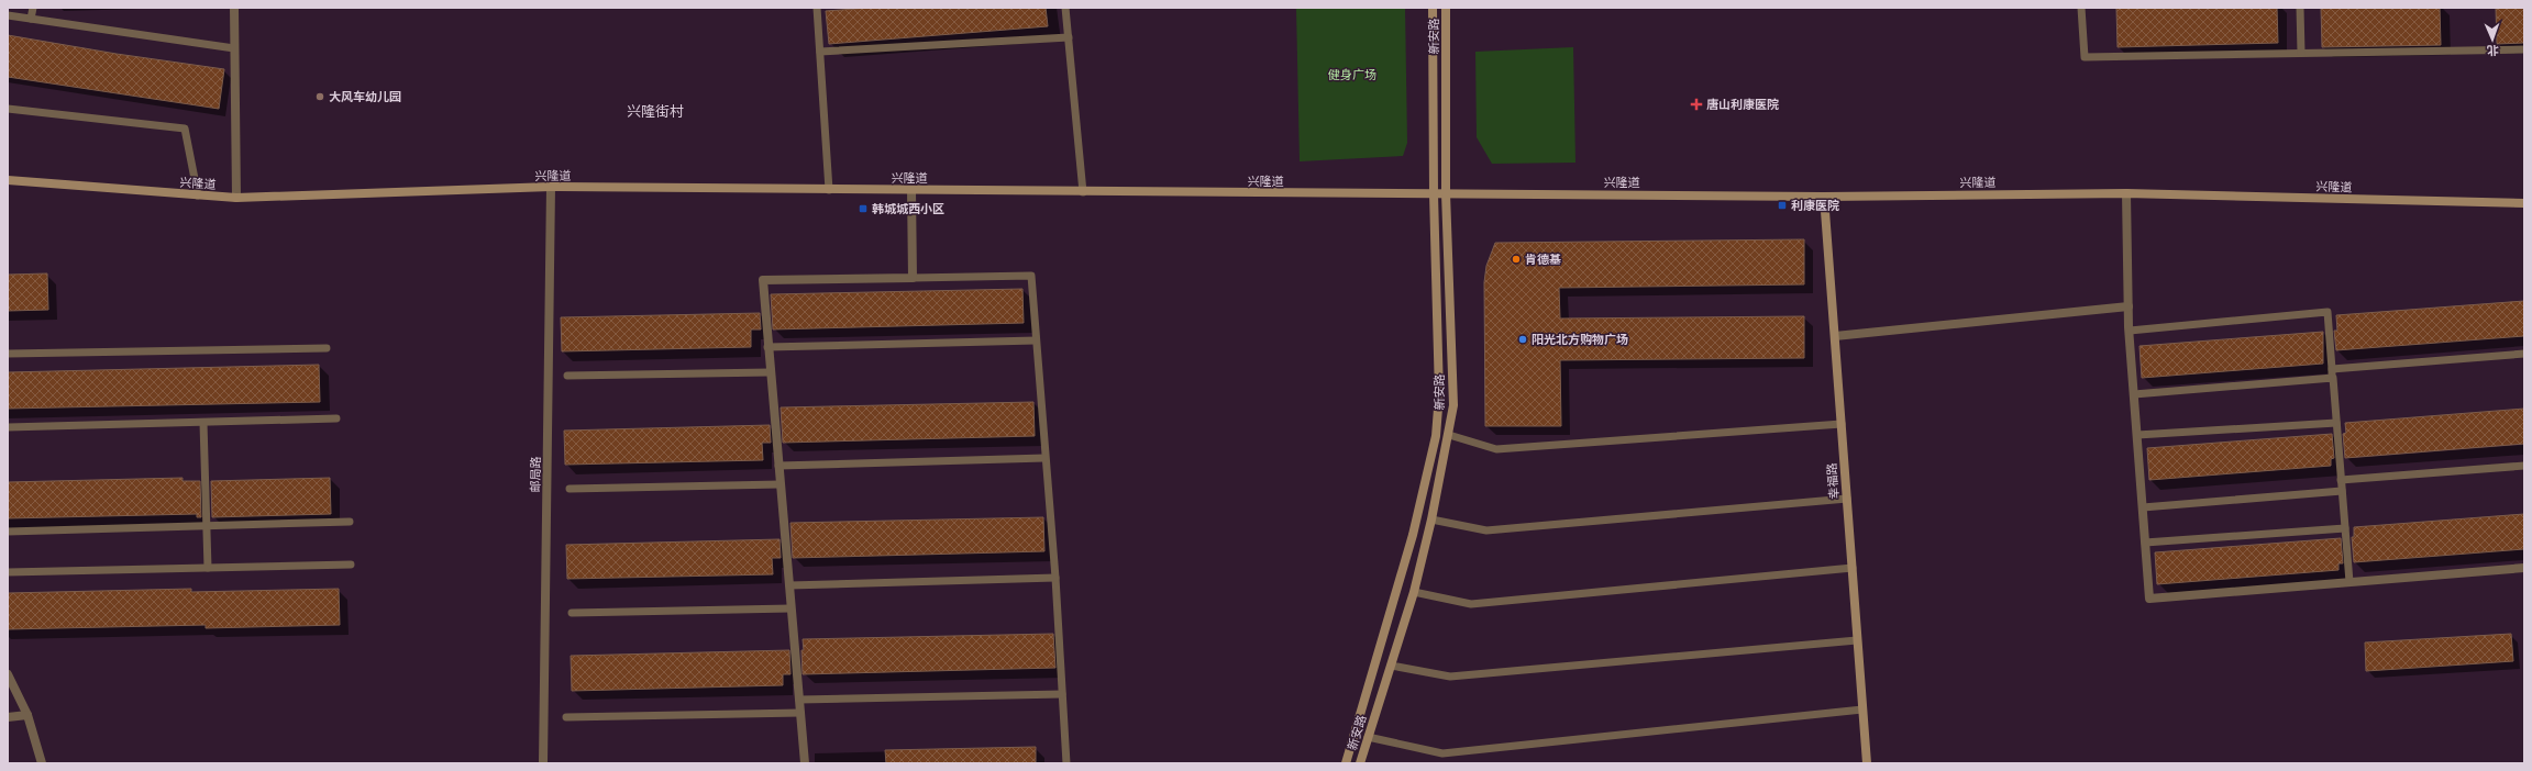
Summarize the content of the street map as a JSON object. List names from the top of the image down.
{
  "streets": {
    "main road": ["新安路", "兴隆道", "幸福路"],
    "street": ["邮局路"]
  },
  "crossings": [
    ["新安路", "兴隆道"],
    ["兴隆道", "邮局路"],
    ["兴隆道", "幸福路"]
  ],
  "districts": ["兴隆街村"],
  "parks": ["健身广场"],
  "places": {
    "other": ["大风车幼儿园", "肯德基", "阳光北方购物广场"],
    "health": ["唐山利康医院"],
    "transit": ["利康医院", "韩城城西小区"]
  },
  "north": "bottom"
}
